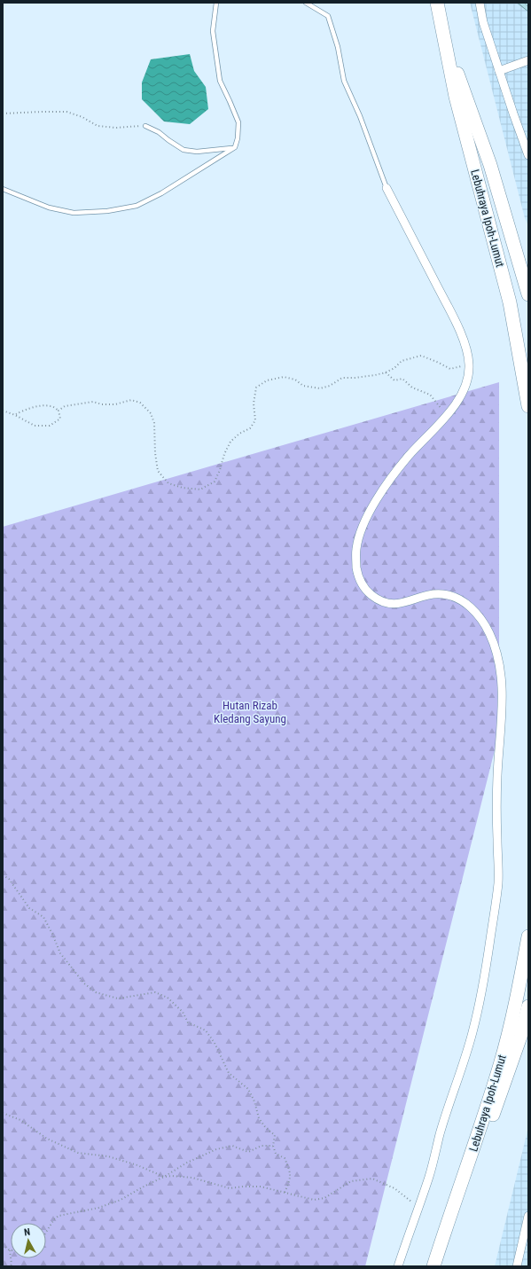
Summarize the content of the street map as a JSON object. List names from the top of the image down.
{
  "streets": {
    "highway": ["Lebuhraya Ipoh-Lumut"]
  },
  "parks": ["Hutan Rizab Kledang Sayung"],
  "north": "top"
}
